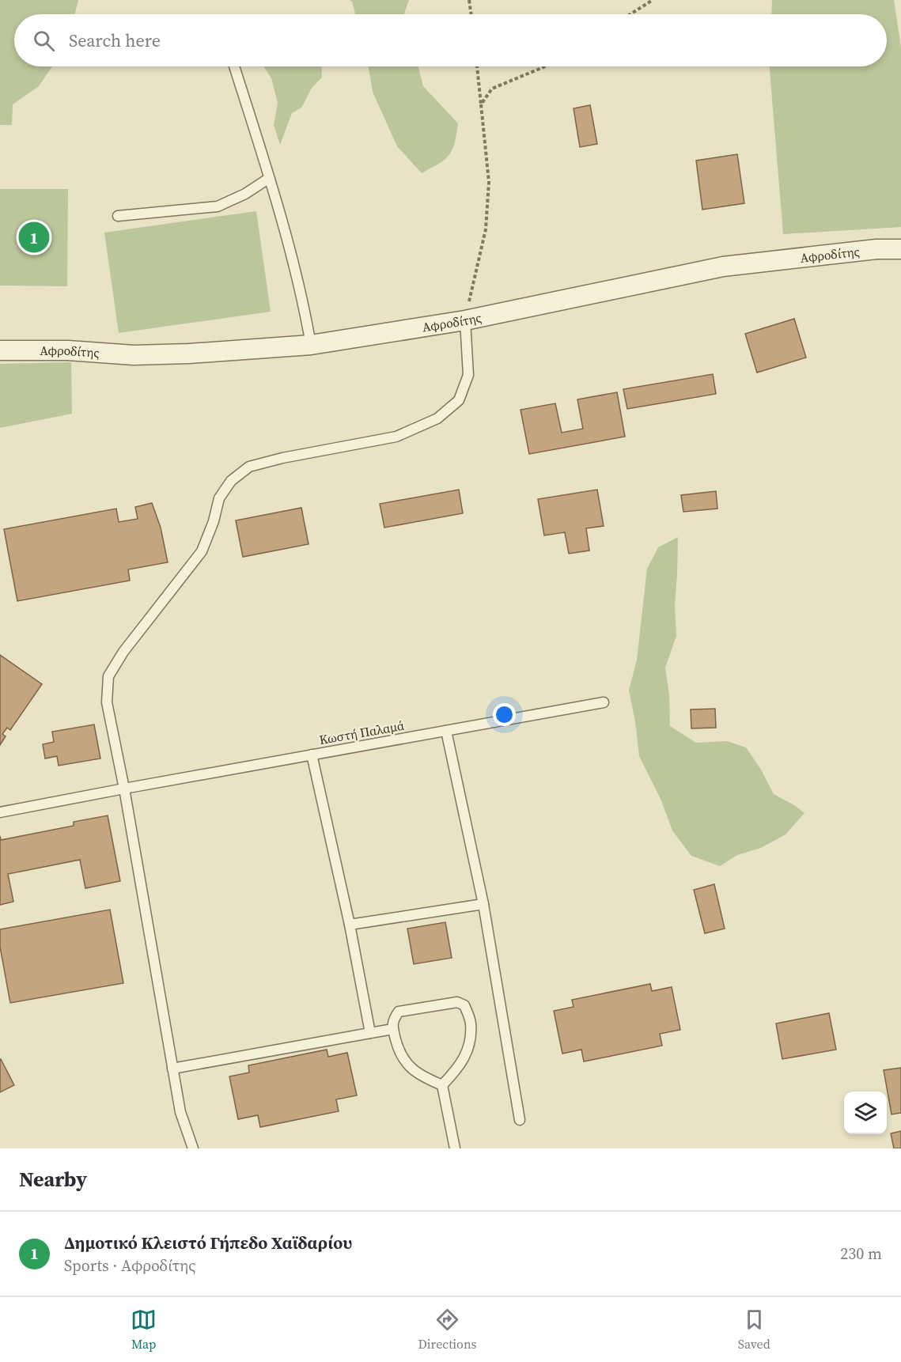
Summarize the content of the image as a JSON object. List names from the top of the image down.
{
  "streets": {
    "street": ["Αφροδίτης"],
    "lane": ["Κωστή Παλαμά"]
  },
  "page": {
    "search": "Search here",
    "pins": "1",
    "heading": "Nearby",
    "list": [
      {
        "mark": "1",
        "name": "Δημοτικό Κλειστό Γήπεδο Χαϊδαρίου",
        "note": "Sports · Αφροδίτης",
        "value": "230 m"
      }
    ],
    "nav": ["Map", "Directions", "Saved"]
  }
}
